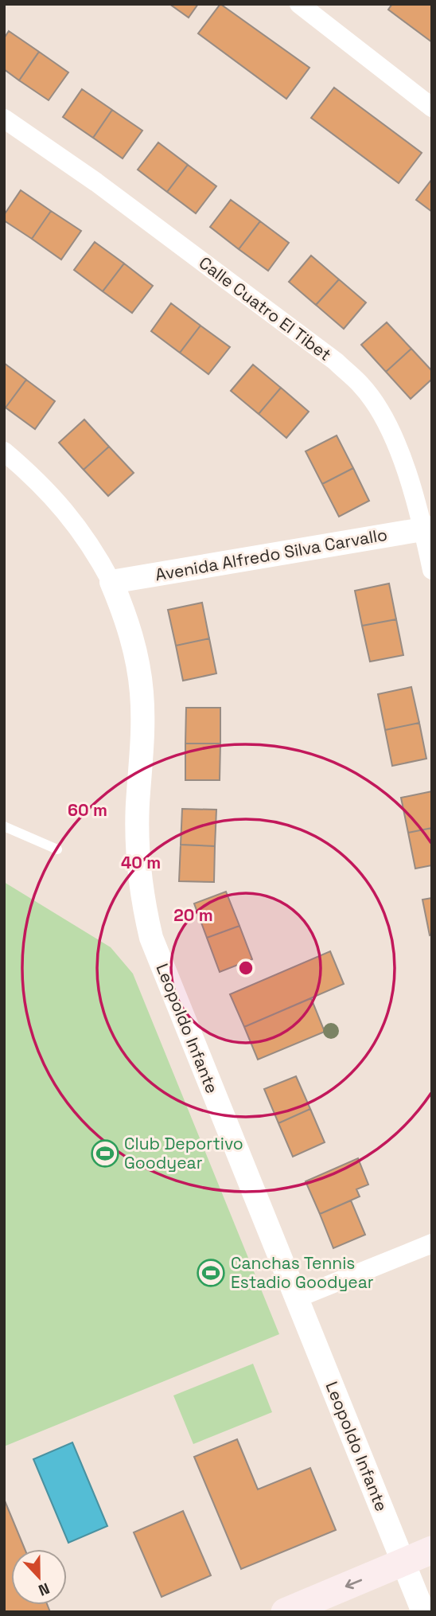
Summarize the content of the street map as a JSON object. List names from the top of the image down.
{
  "streets": {
    "street": ["Calle Cuatro El Tibet", "Avenida Alfredo Silva Carvallo", "Leopoldo Infante"]
  },
  "crossings": [
    ["Calle Cuatro El Tibet", "Avenida Alfredo Silva Carvallo"],
    ["Avenida Alfredo Silva Carvallo", "Leopoldo Infante"]
  ],
  "places": {
    "sports": ["Club Deportivo Goodyear", "Canchas Tennis Estadio Goodyear"]
  },
  "north": "bottom",
  "rings": ["60 m", "40 m", "20 m"]
}
